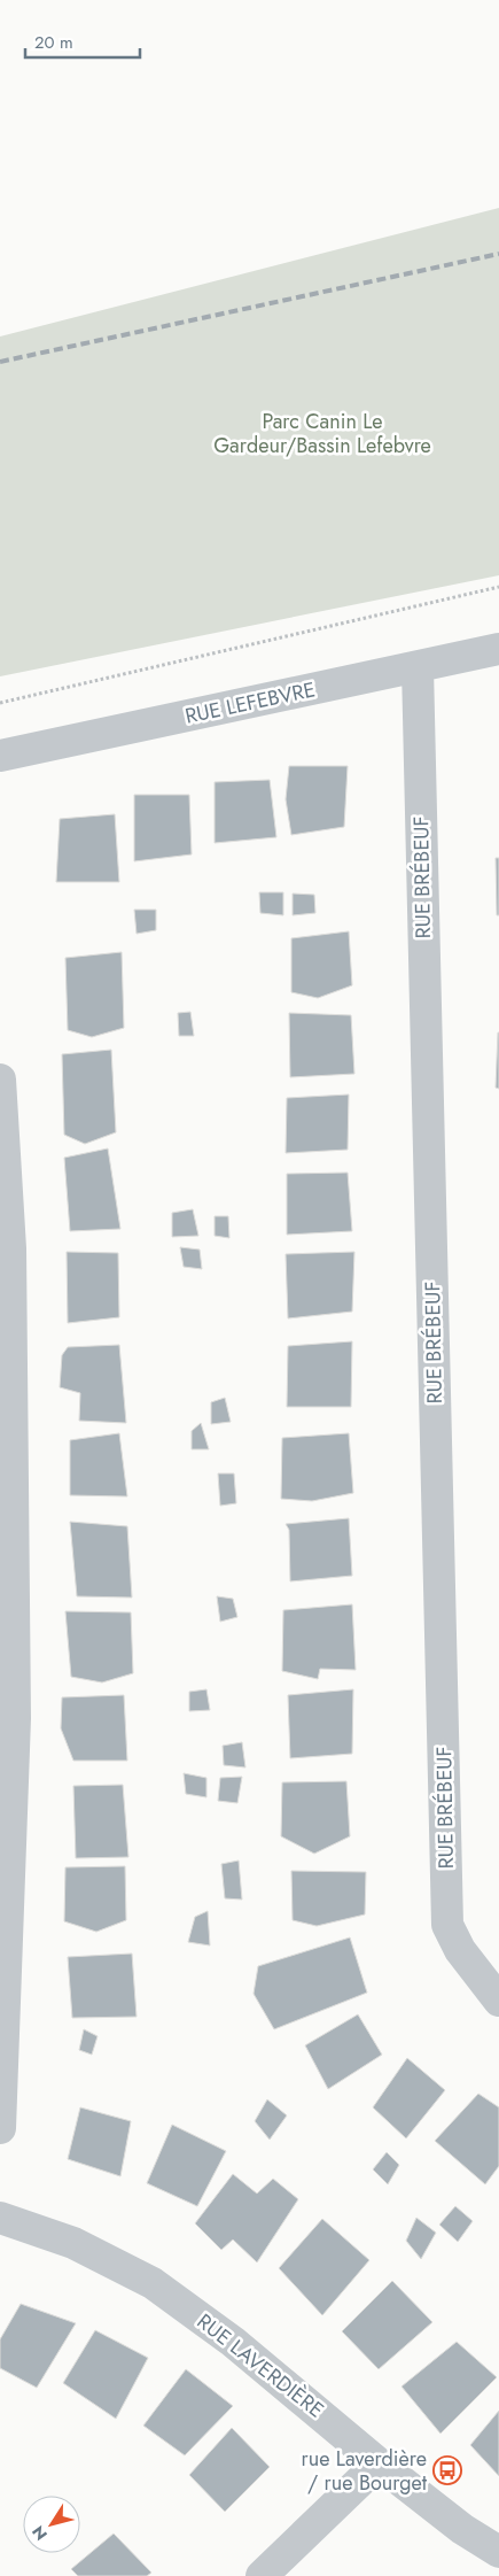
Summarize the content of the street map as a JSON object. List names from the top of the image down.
{
  "streets": {
    "street": ["RUE LEFEBVRE", "RUE BRÉBEUF", "RUE LAVERDIÈRE"]
  },
  "crossings": [
    ["RUE LEFEBVRE", "RUE BRÉBEUF"]
  ],
  "parks": ["Parc Canin Le Gardeur/Bassin Lefebvre"],
  "places": {
    "bus stop": ["rue Laverdière / rue Bourget"]
  },
  "scale_bar": "20 m",
  "north": "bottom left"
}
